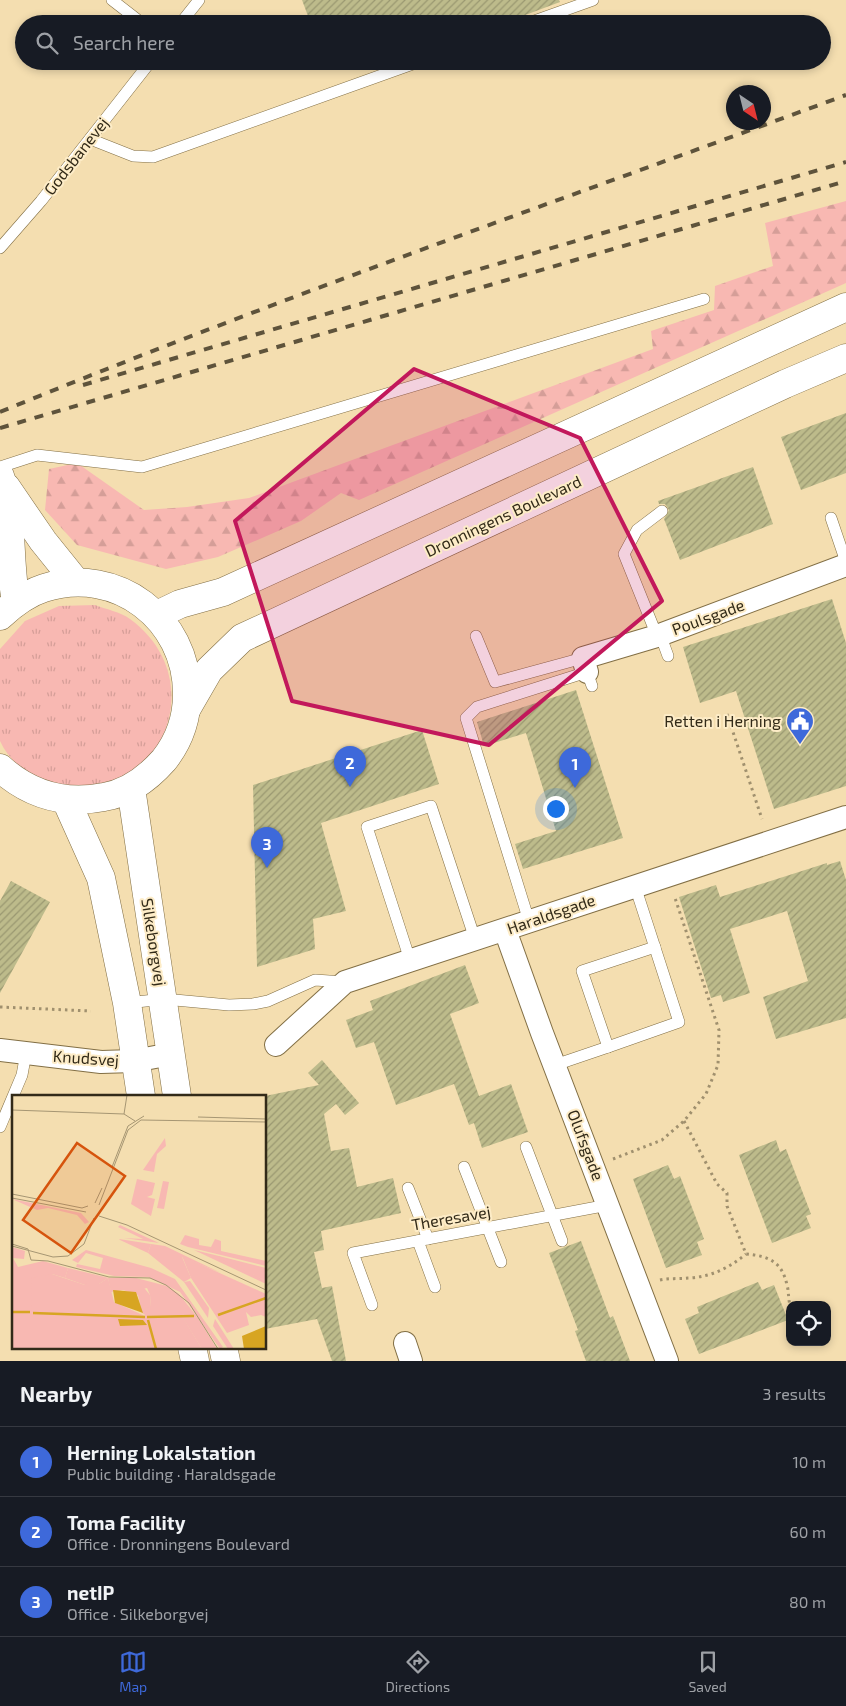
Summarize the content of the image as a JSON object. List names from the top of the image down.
{
  "streets": {
    "main road": ["Dronningens Boulevard", "Silkeborgvej"],
    "street": [
      "Poulsgade",
      "Haraldsgade",
      "Knudsvej",
      "Olufsgade"
    ],
    "lane": ["Godsbanevej", "Theresavej"]
  },
  "crossings": [
    ["Haraldsgade", "Olufsgade"],
    ["Silkeborgvej", "Knudsvej"],
    ["Olufsgade", "Theresavej"]
  ],
  "places": {
    "public building": ["Retten i Herning"]
  },
  "north": "bottom right",
  "page": {
    "search": "Search here",
    "pins": ["2", "1", "3"],
    "heading": ["Nearby", "3 results"],
    "list": [
      {
        "mark": "1",
        "name": "Herning Lokalstation",
        "note": "Public building · Haraldsgade",
        "value": "10 m"
      },
      {
        "mark": "2",
        "name": "Toma Facility",
        "note": "Office · Dronningens Boulevard",
        "value": "60 m"
      },
      {
        "mark": "3",
        "name": "netIP",
        "note": "Office · Silkeborgvej",
        "value": "80 m"
      }
    ],
    "nav": ["Map", "Directions", "Saved"]
  }
}
